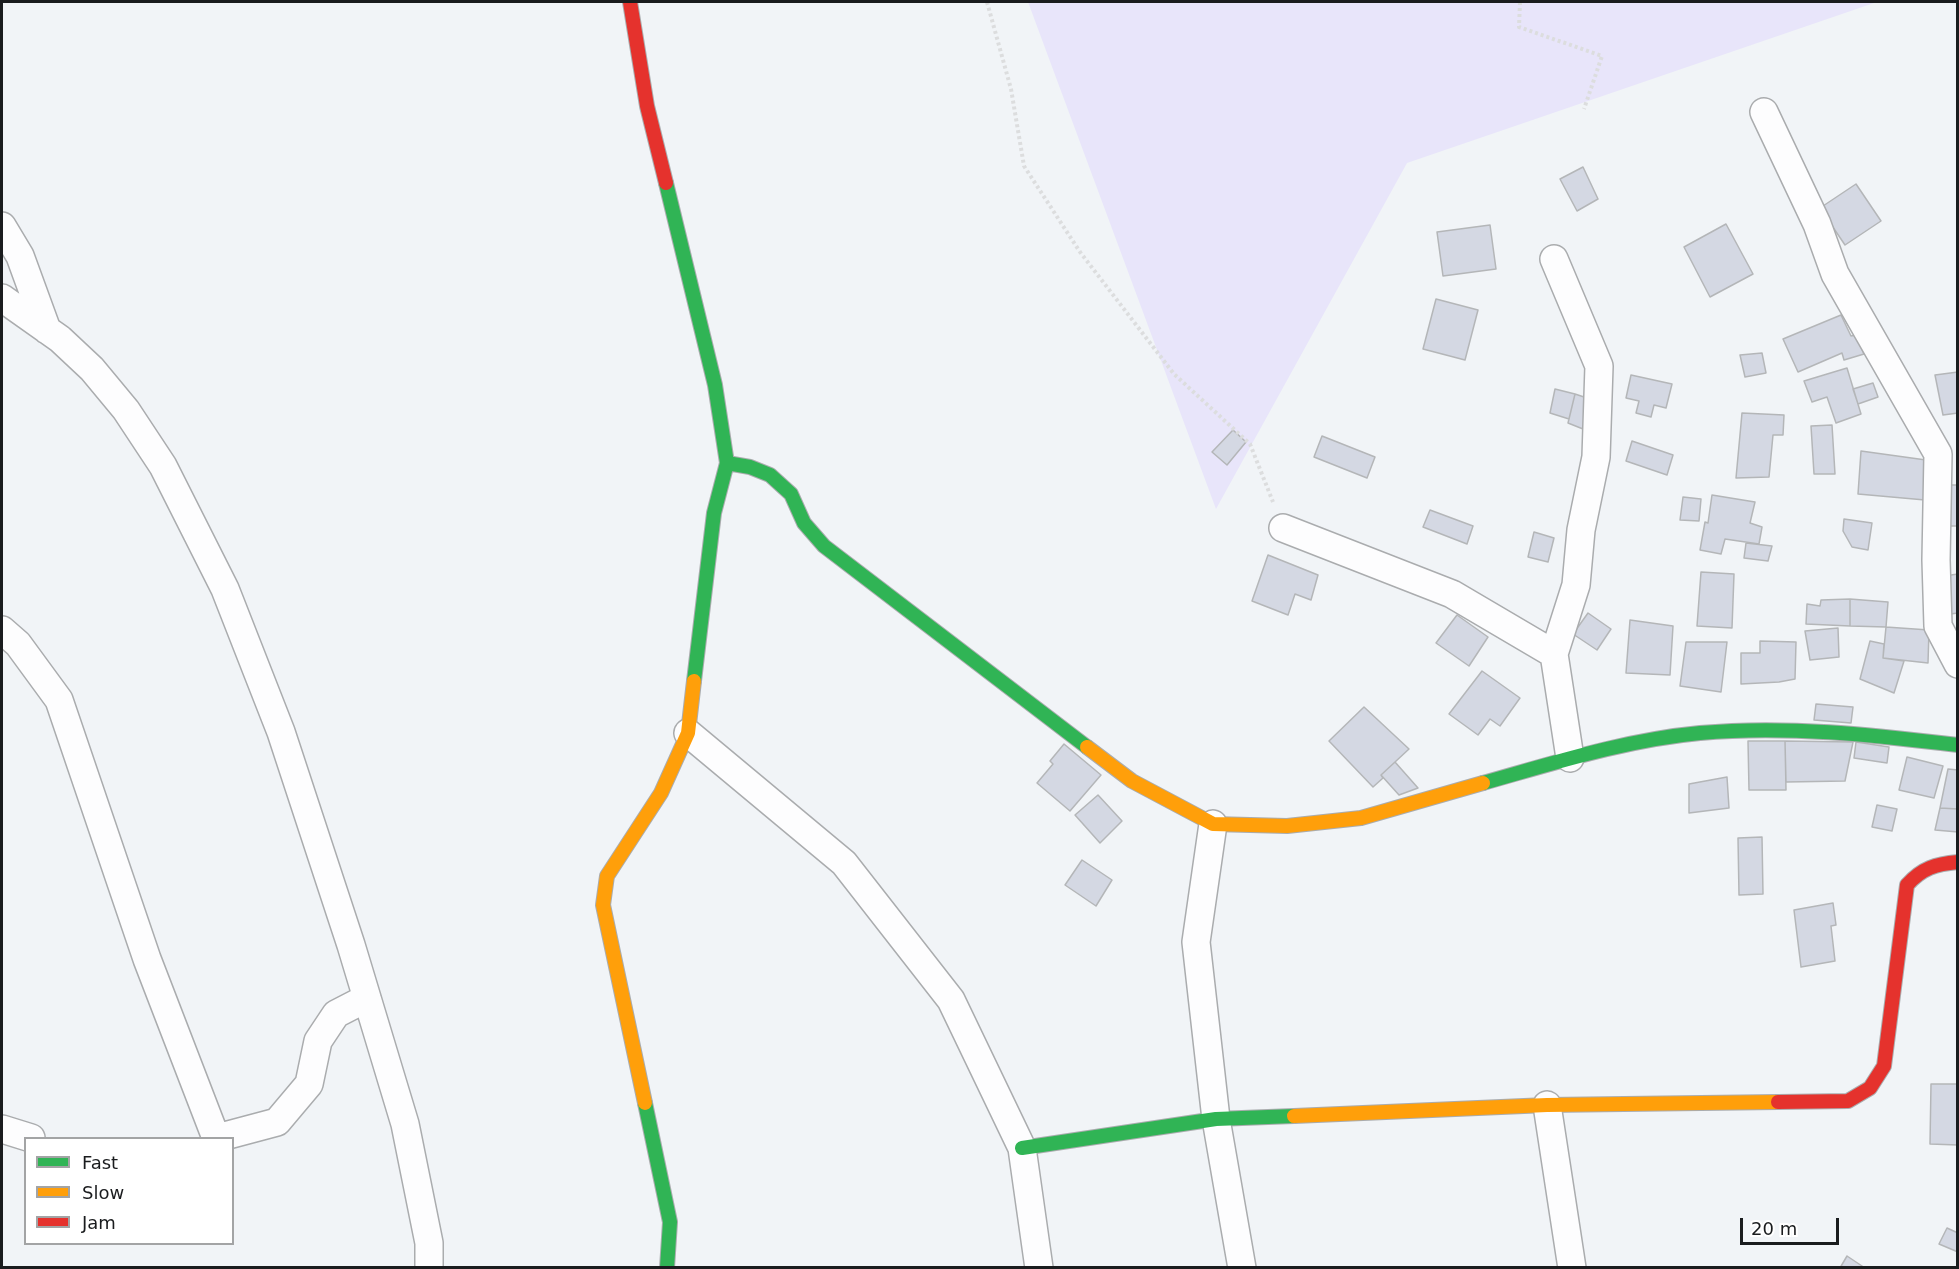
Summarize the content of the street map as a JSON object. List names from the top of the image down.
{
  "legend": ["Fast", "Slow", "Jam"],
  "scale_bar": "20 m"
}
